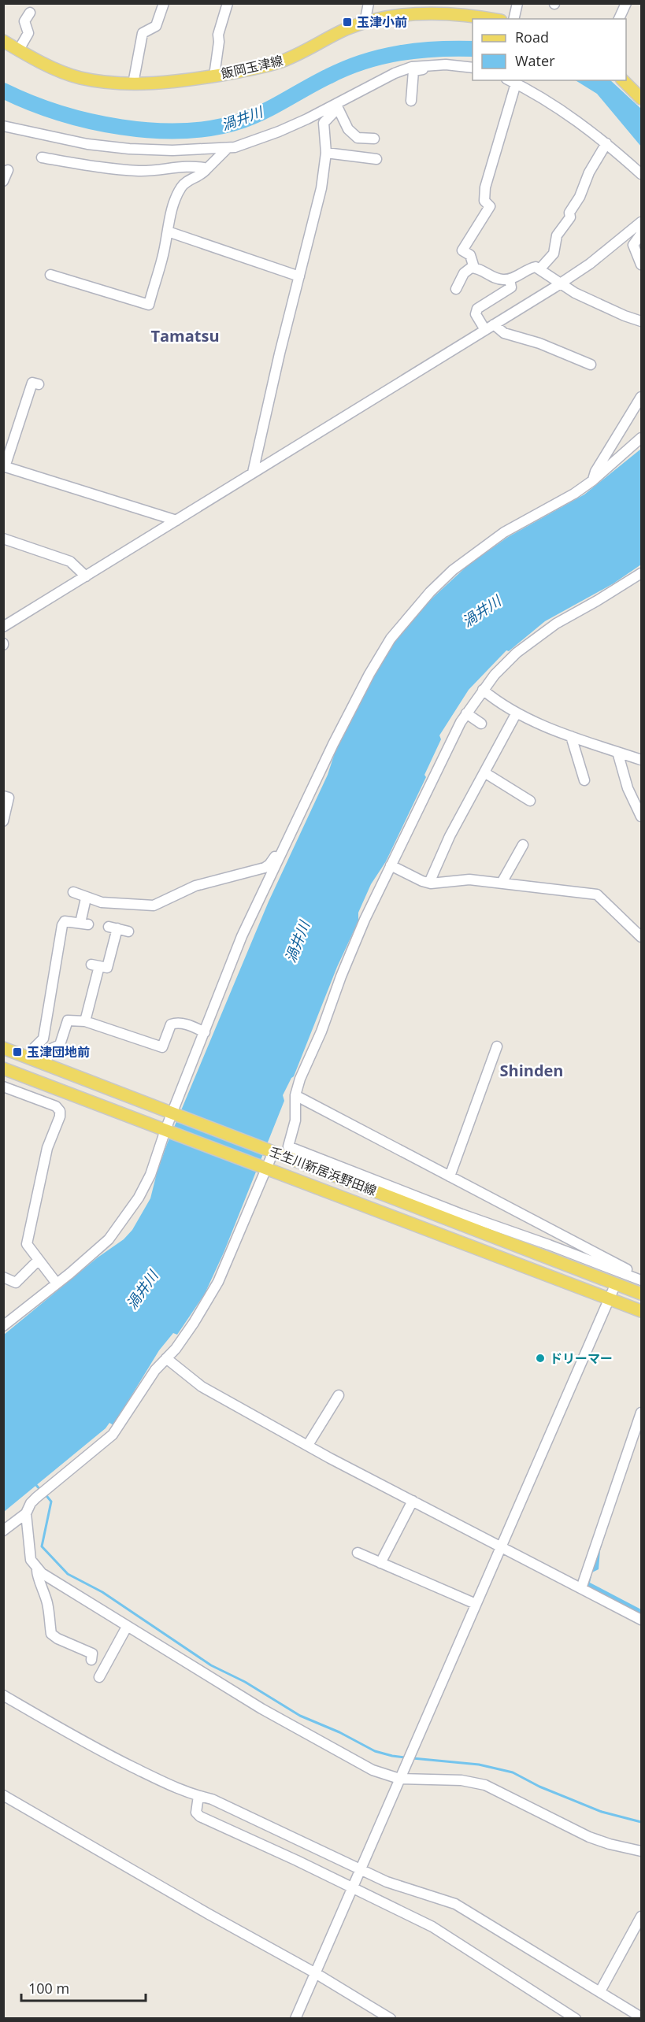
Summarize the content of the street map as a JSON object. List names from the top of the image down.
{
  "streets": {
    "main road": ["飯岡玉津線", "壬生川新居浜野田線"]
  },
  "districts": ["Tamatsu", "Shinden"],
  "water": ["渦井川"],
  "places": {
    "transit": ["玉津小前", "玉津団地前"],
    "other": ["ドリーマー"]
  },
  "legend": ["Road", "Water"],
  "scale_bar": "100 m"
}
